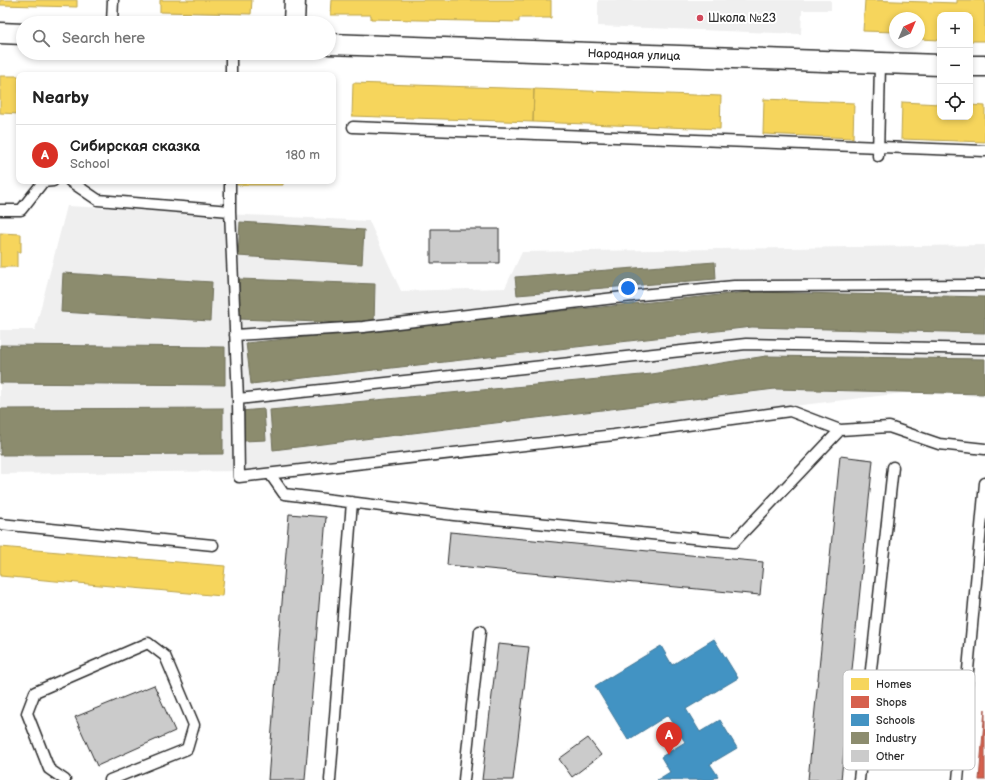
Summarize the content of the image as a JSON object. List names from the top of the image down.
{
  "streets": {
    "street": ["Народная улица"]
  },
  "places": ["Школа №23"],
  "legend": [
    "Homes",
    "Shops",
    "Schools",
    "Industry",
    "Other"
  ],
  "north": "top right",
  "page": {
    "map_buttons": ["+", "−"],
    "search": "Search here",
    "heading": "Nearby",
    "list": [
      {
        "mark": "A",
        "name": "Сибирская сказка",
        "note": "School",
        "value": "180 m"
      }
    ],
    "pins": "A"
  }
}
